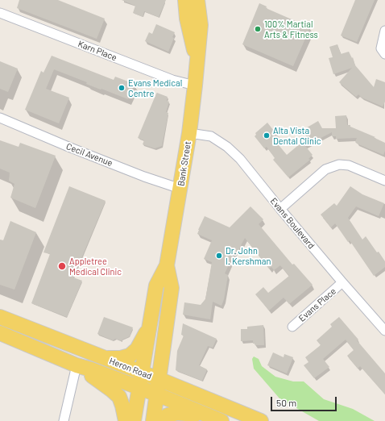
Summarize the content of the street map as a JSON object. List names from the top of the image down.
{
  "streets": {
    "main road": ["Bank Street", "Heron Road"],
    "street": [
      "Karn Place",
      "Cecil Avenue",
      "Evans Boulevard",
      "Evans Place"
    ]
  },
  "crossings": [
    ["Karn Place", "Bank Street"],
    ["Cecil Avenue", "Bank Street"],
    ["Bank Street", "Evans Boulevard"],
    ["Bank Street", "Heron Road"],
    ["Evans Boulevard", "Evans Place"]
  ],
  "places": [
    "100% Martial Arts & Fitness",
    "Evans Medical Centre",
    "Alta Vista Dental Clinic",
    "Dr. John I. Kershman",
    "Appletree Medical Clinic"
  ],
  "scale_bar": "50 m"
}
